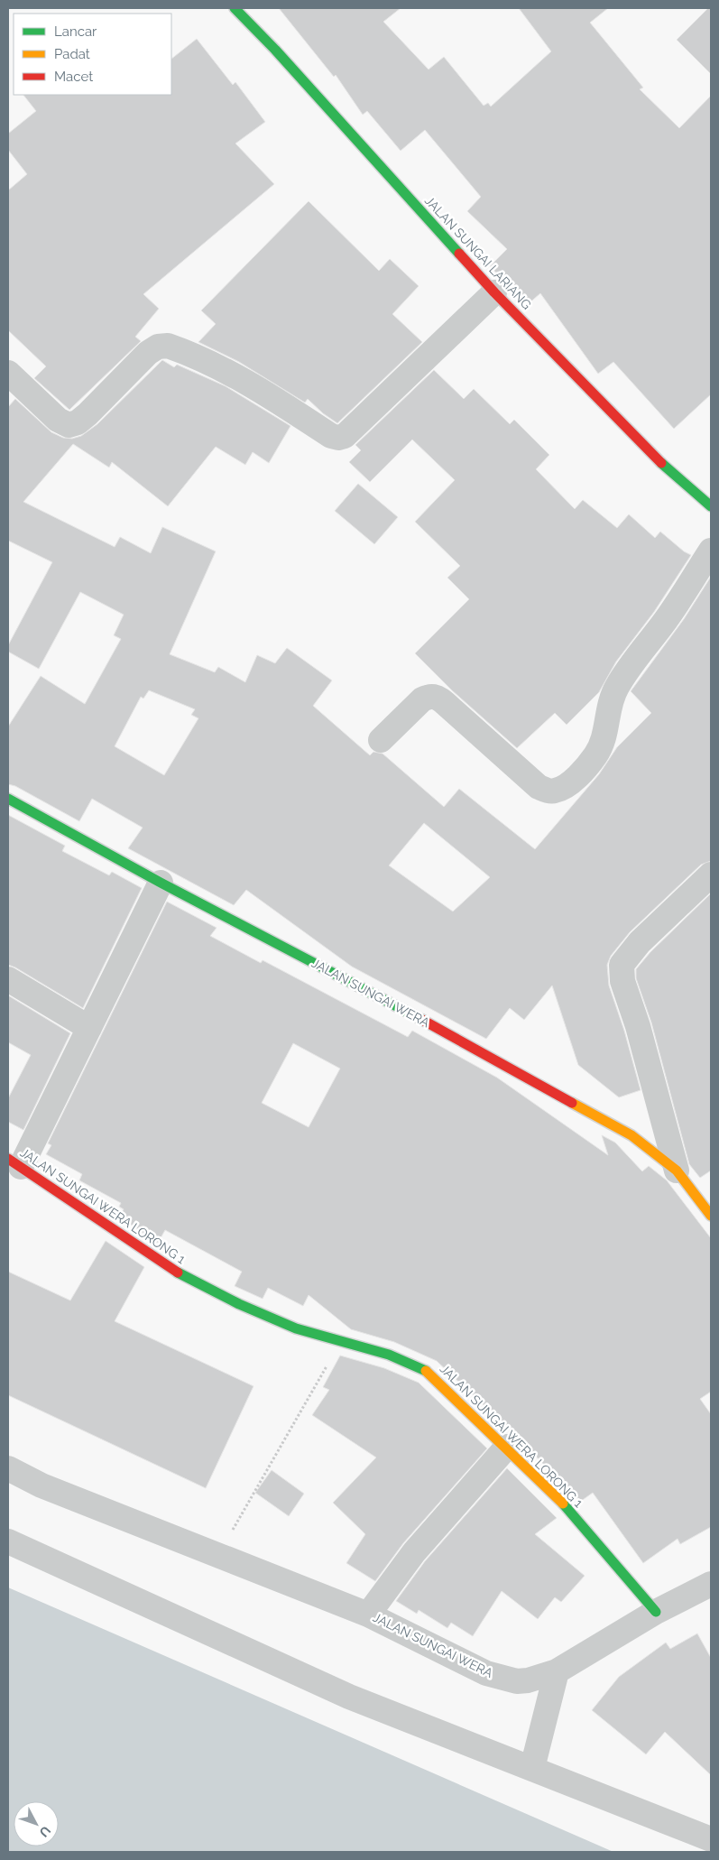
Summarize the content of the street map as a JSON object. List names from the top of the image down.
{
  "streets": {
    "street": ["JALAN SUNGAI LARIANG", "JALAN SUNGAI WERA", "JALAN SUNGAI WERA LORONG 1"]
  },
  "crossings": [
    ["JALAN SUNGAI WERA", "JALAN SUNGAI WERA LORONG 1"]
  ],
  "legend": ["Lancar", "Padat", "Macet"],
  "north": "bottom right"
}
